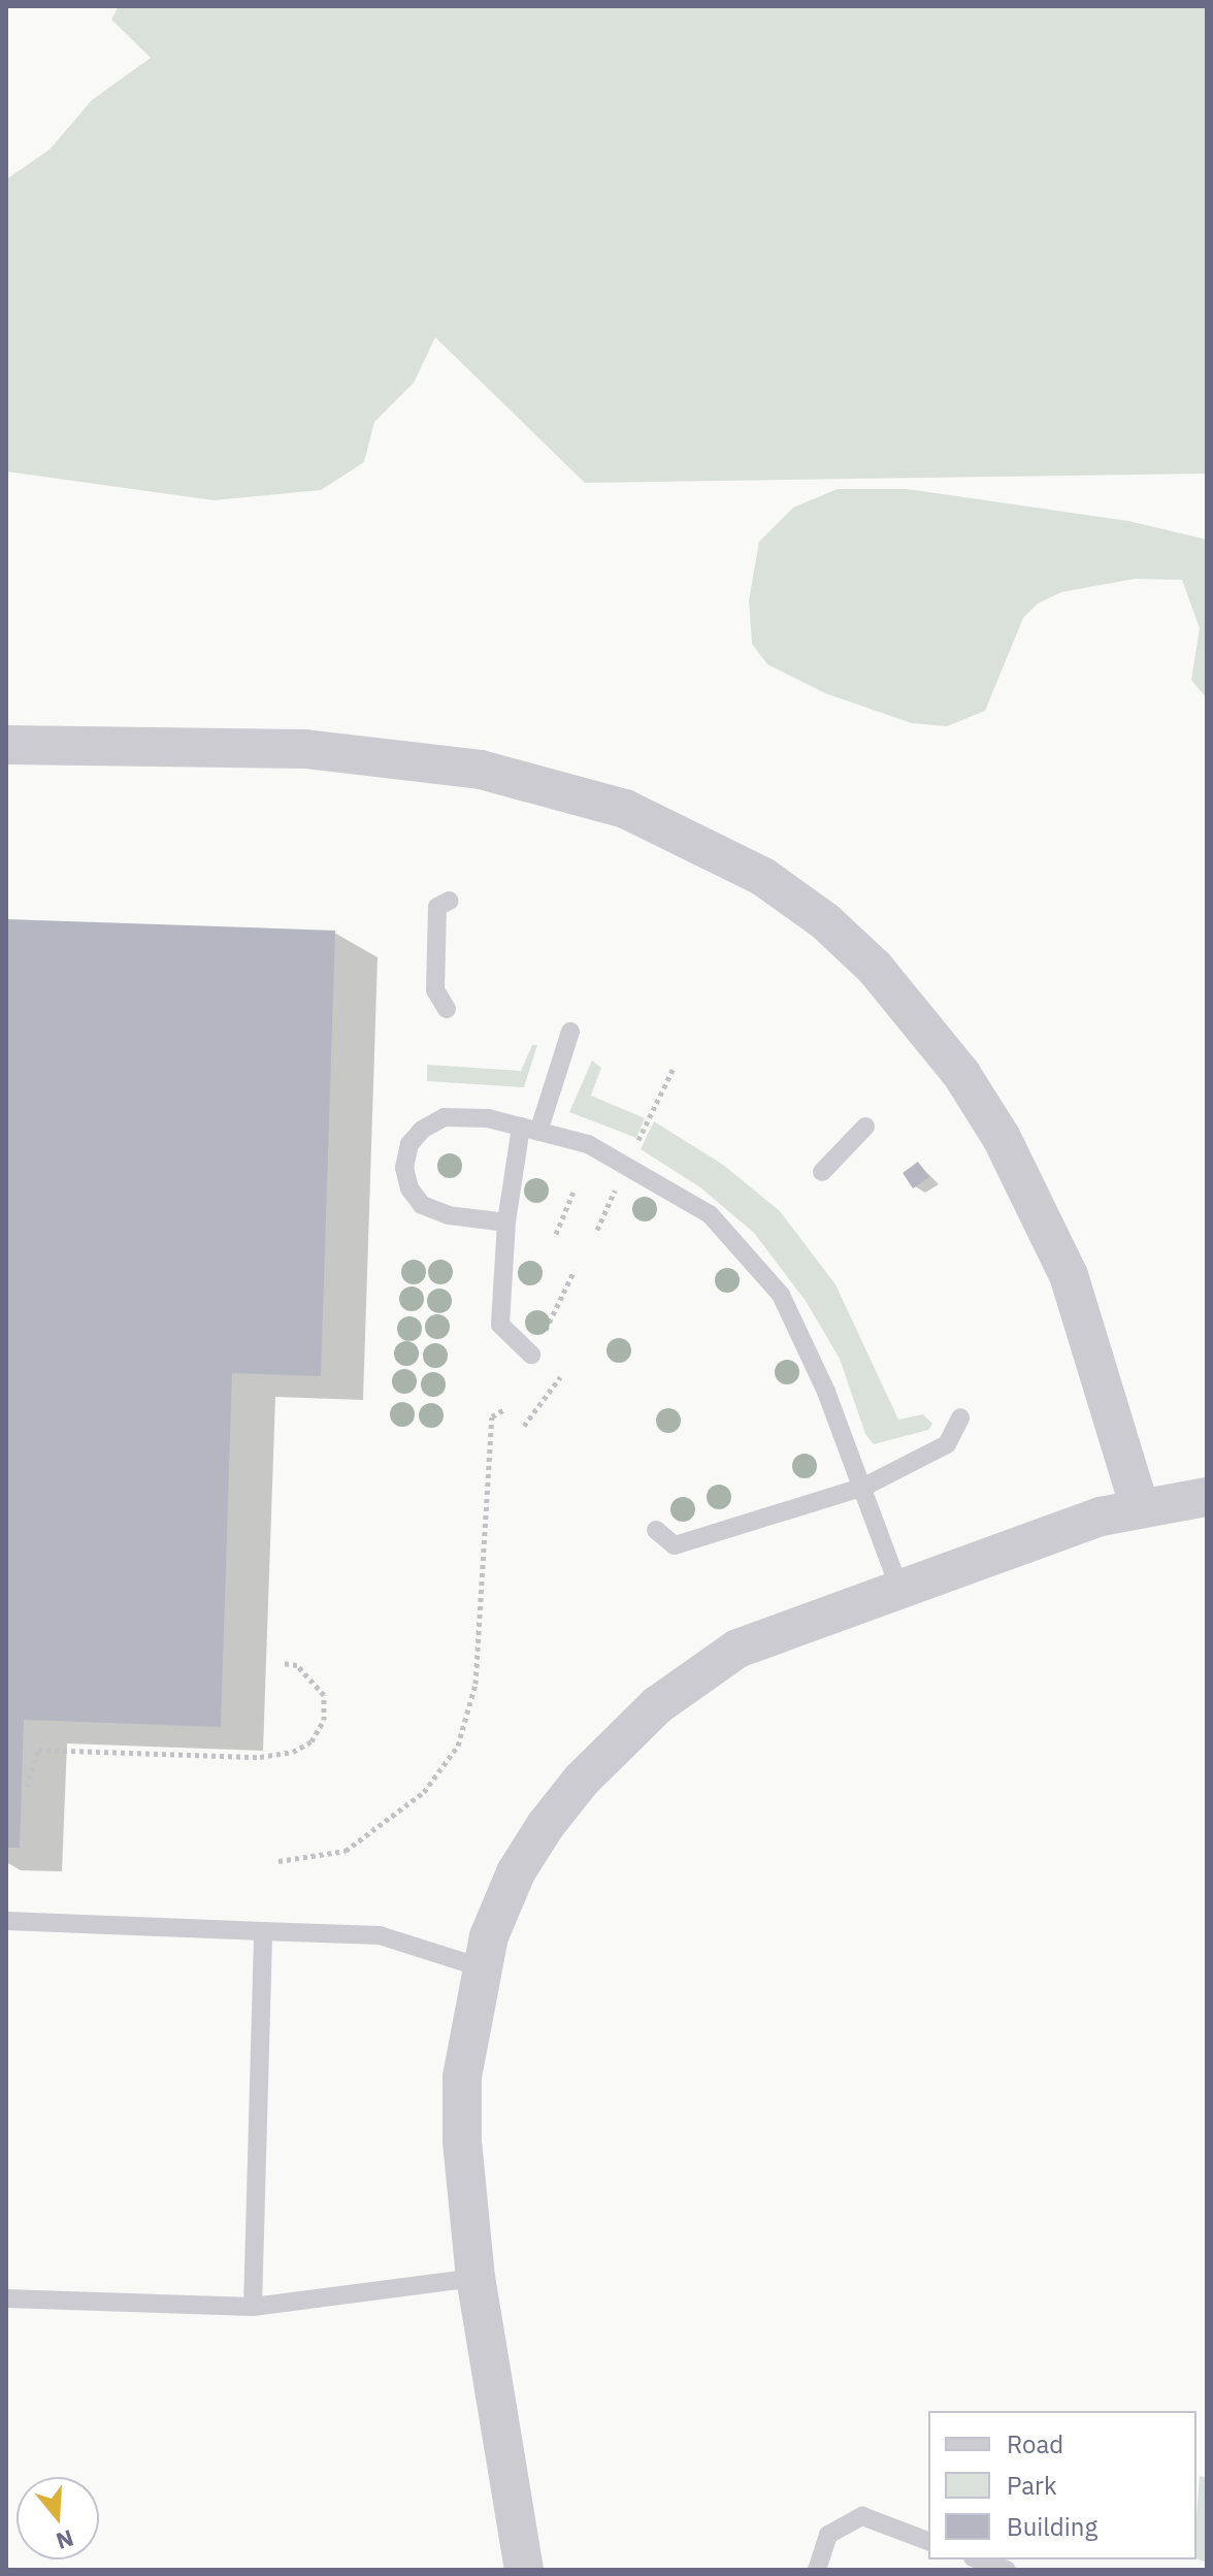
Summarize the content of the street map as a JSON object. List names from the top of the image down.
{
  "legend": ["Road", "Park", "Building"],
  "north": "bottom"
}
